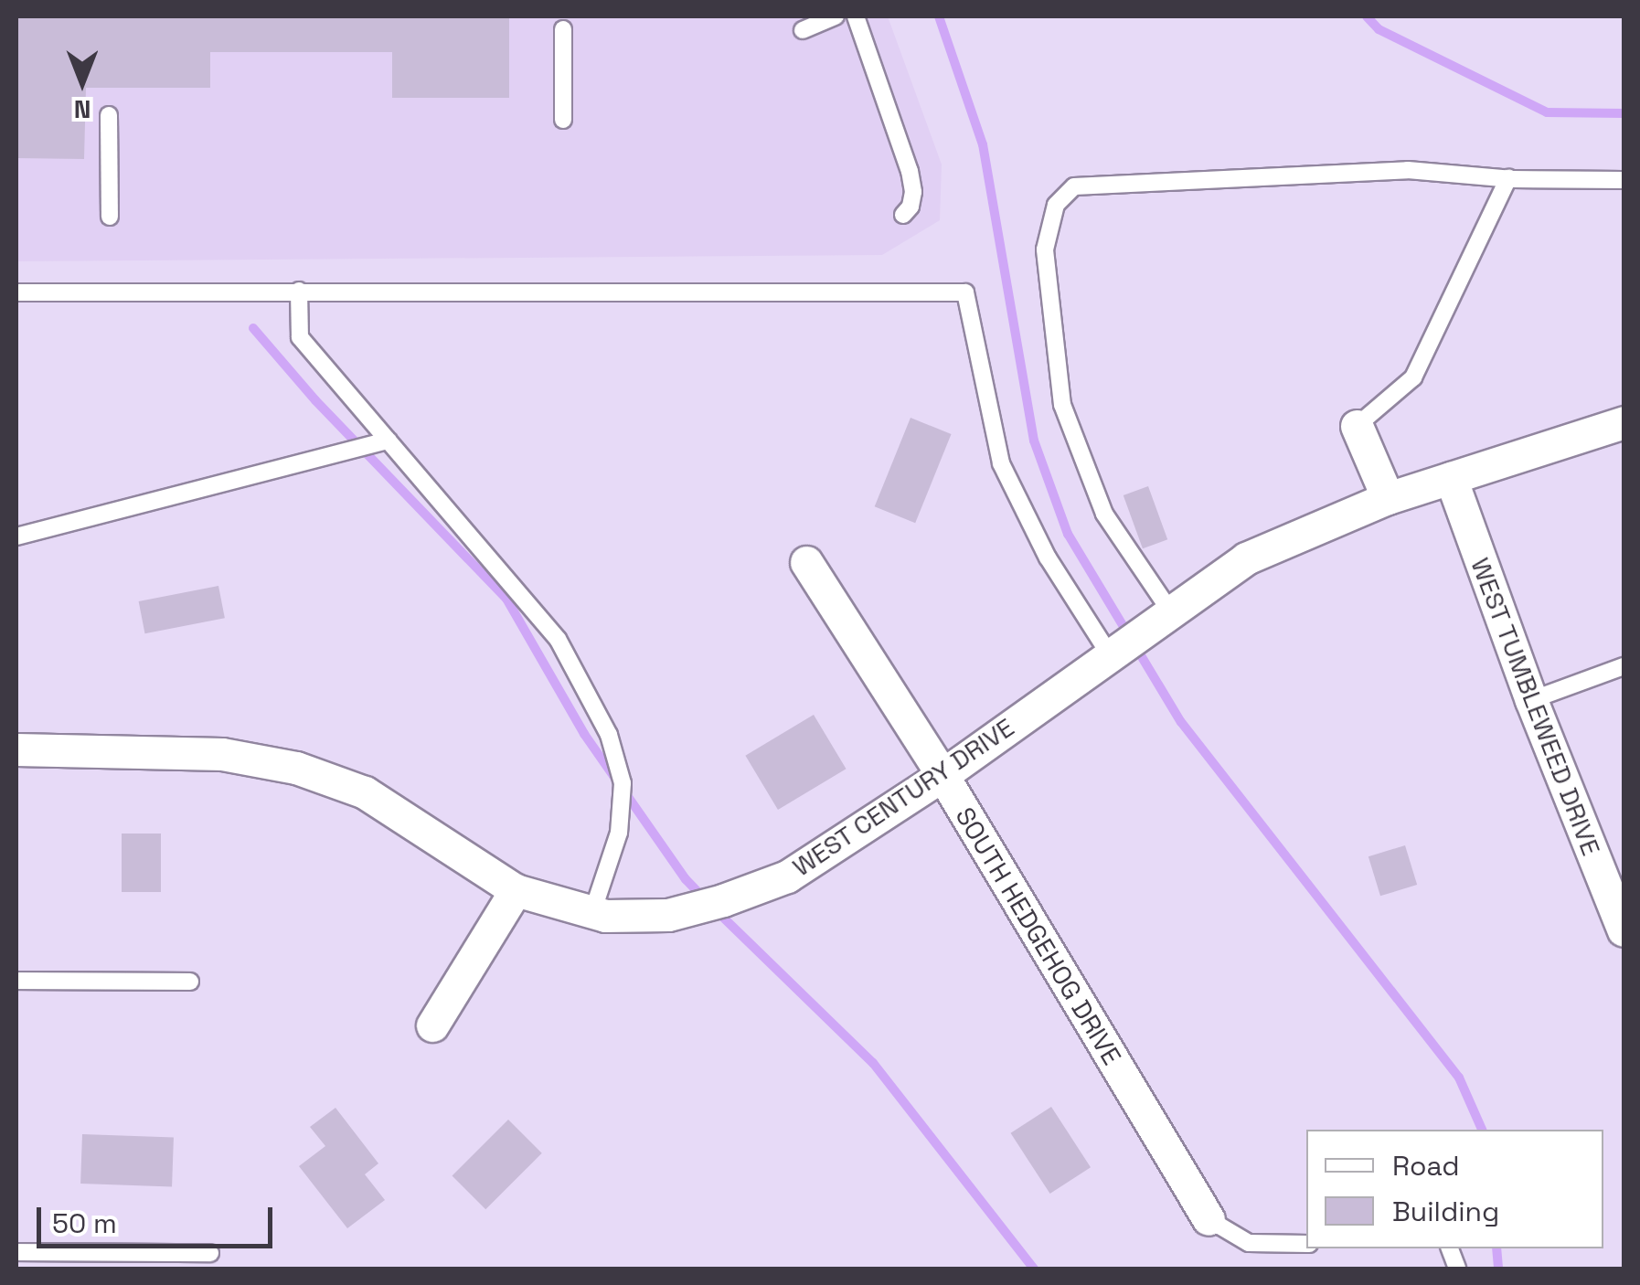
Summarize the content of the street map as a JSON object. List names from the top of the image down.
{
  "streets": {
    "street": ["WEST TUMBLEWEED DRIVE", "WEST CENTURY DRIVE", "SOUTH HEDGEHOG DRIVE"]
  },
  "crossings": [
    ["WEST TUMBLEWEED DRIVE", "WEST CENTURY DRIVE"],
    ["WEST CENTURY DRIVE", "SOUTH HEDGEHOG DRIVE"]
  ],
  "legend": ["Road", "Building"],
  "scale_bar": "50 m",
  "north": "bottom"
}
